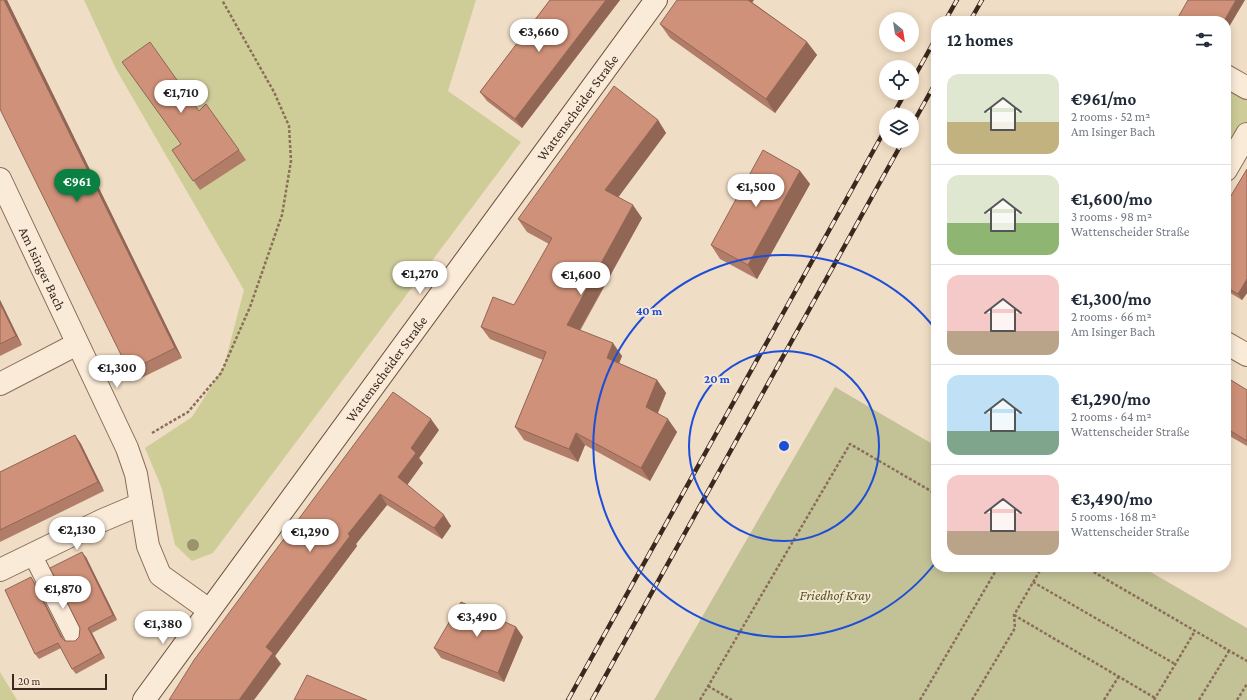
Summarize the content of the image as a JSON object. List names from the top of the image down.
{
  "streets": {
    "main road": ["Wattenscheider Straße", "Am Isinger Bach"]
  },
  "crossings": [
    ["Wattenscheider Straße", "Am Isinger Bach"]
  ],
  "parks": ["Friedhof Kray"],
  "scale_bar": "20 m",
  "north": "bottom right",
  "page": {
    "heading": "12 homes",
    "price": [
      "€3,660",
      "€1,710",
      "€961",
      "€1,500",
      "€1,270",
      "€1,600",
      "€1,300",
      "€2,130",
      "€1,290",
      "€1,870",
      "€3,490",
      "€1,380"
    ],
    "list": [
      {
        "name": "€961/mo",
        "note": "2 rooms · 52 m² · Am Isinger Bach"
      },
      {
        "name": "€1,600/mo",
        "note": "3 rooms · 98 m² · Wattenscheider Straße"
      },
      {
        "name": "€1,300/mo",
        "note": "2 rooms · 66 m² · Am Isinger Bach"
      },
      {
        "name": "€1,290/mo",
        "note": "2 rooms · 64 m² · Wattenscheider Straße"
      },
      {
        "name": "€3,490/mo",
        "note": "5 rooms · 168 m² · Wattenscheider Straße"
      }
    ],
    "scale": "20 m"
  },
  "rings": ["40 m", "20 m"]
}
